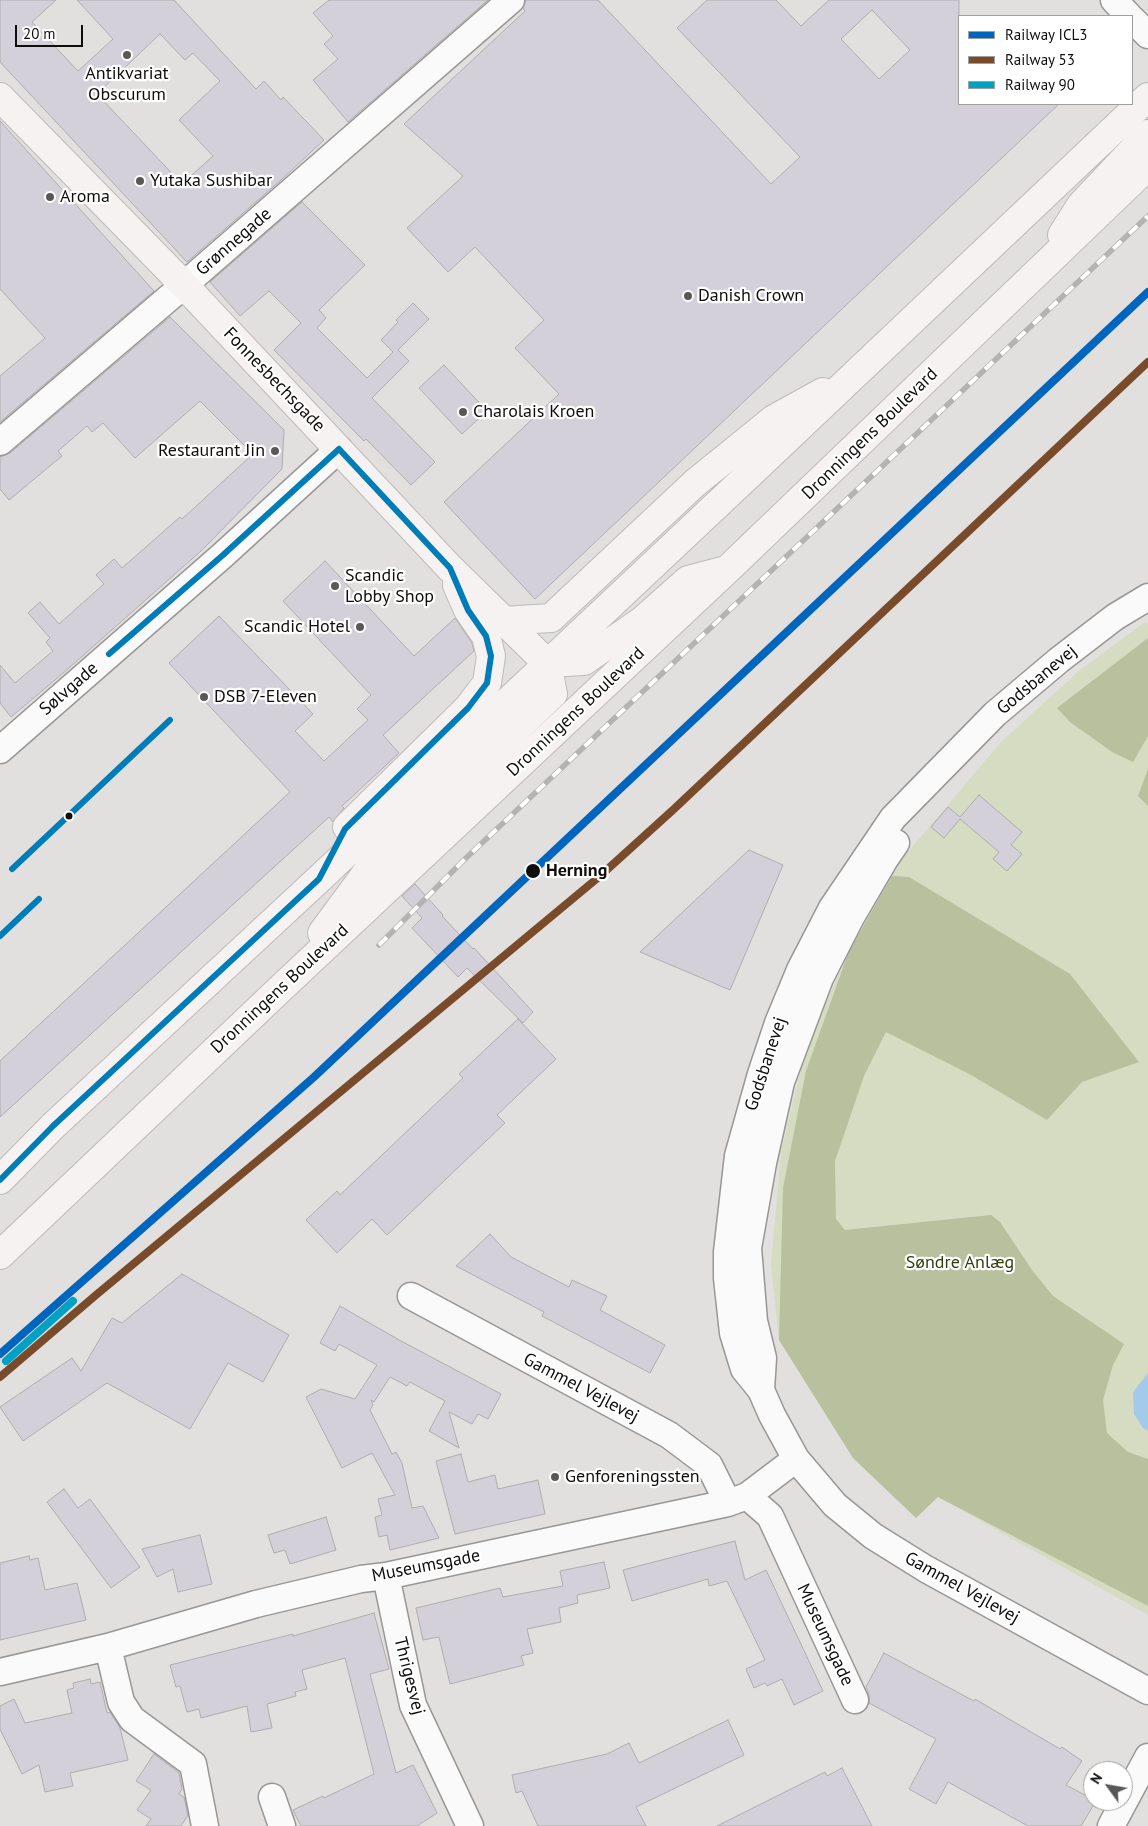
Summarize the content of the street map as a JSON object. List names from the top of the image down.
{
  "streets": {
    "main road": ["Fonnesbechsgade", "Dronningens Boulevard"],
    "street": [
      "Grønnegade",
      "Godsbanevej",
      "Sølvgade",
      "Gammel Vejlevej",
      "Museumsgade",
      "Thrigesvej"
    ]
  },
  "crossings": [
    ["Grønnegade", "Fonnesbechsgade"],
    ["Fonnesbechsgade", "Sølvgade"],
    ["Godsbanevej", "Gammel Vejlevej"],
    ["Godsbanevej", "Museumsgade"],
    ["Gammel Vejlevej", "Museumsgade"],
    ["Museumsgade", "Thrigesvej"]
  ],
  "parks": ["Søndre Anlæg"],
  "places": [
    "Antikvariat Obscurum",
    "Yutaka Sushibar",
    "Aroma",
    "Danish Crown",
    "Charolais Kroen",
    "Restaurant Jin",
    "Scandic Lobby Shop",
    "Scandic Hotel",
    "DSB 7-Eleven",
    "Herning",
    "Genforeningssten"
  ],
  "lines": ["rail line ICL3", "rail line 53", "rail line 90"],
  "legend": ["Railway ICL3", "Railway 53", "Railway 90"],
  "scale_bar": "20 m",
  "north": "top left"
}
